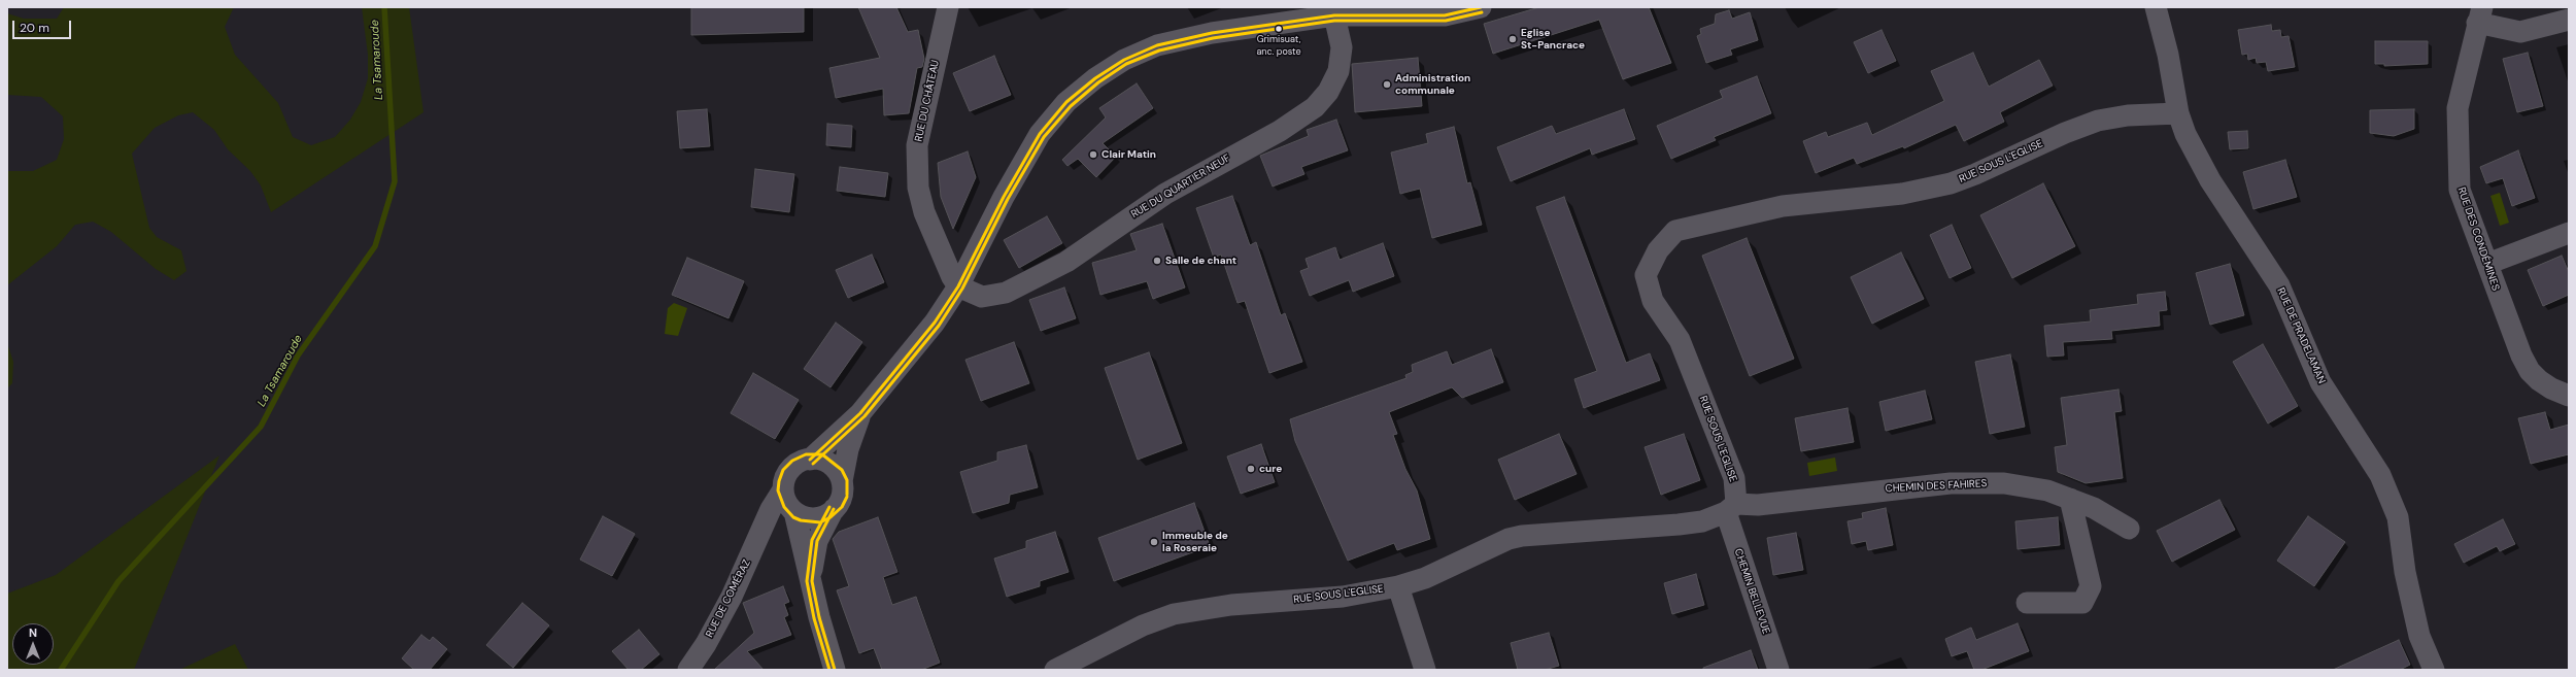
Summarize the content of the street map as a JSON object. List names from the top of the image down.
{
  "streets": {
    "street": [
      "RUE DU CHÂTEAU",
      "RUE SOUS L'EGLISE",
      "RUE DU QUARTIER NEUF",
      "RUE DES CONDÉMINES",
      "RUE DE PRADELAMAN",
      "CHEMIN DES FAHIRES",
      "CHEMIN BELLEVUE",
      "RUE DE COMÉRAZ"
    ]
  },
  "crossings": [
    ["RUE DU CHÂTEAU", "RUE DU QUARTIER NEUF"],
    ["RUE SOUS L'EGLISE", "RUE DE PRADELAMAN"],
    ["RUE SOUS L'EGLISE", "CHEMIN DES FAHIRES"],
    ["RUE SOUS L'EGLISE", "CHEMIN BELLEVUE"],
    ["CHEMIN DES FAHIRES", "CHEMIN BELLEVUE"]
  ],
  "water": ["La Tsamaroude"],
  "places": [
    "Grimisuat, anc. poste",
    "Eglise St-Pancrace",
    "Administration communale",
    "Clair Matin",
    "Salle de chant",
    "cure",
    "Immeuble de la Roseraie"
  ],
  "scale_bar": "20 m",
  "north": "top"
}
